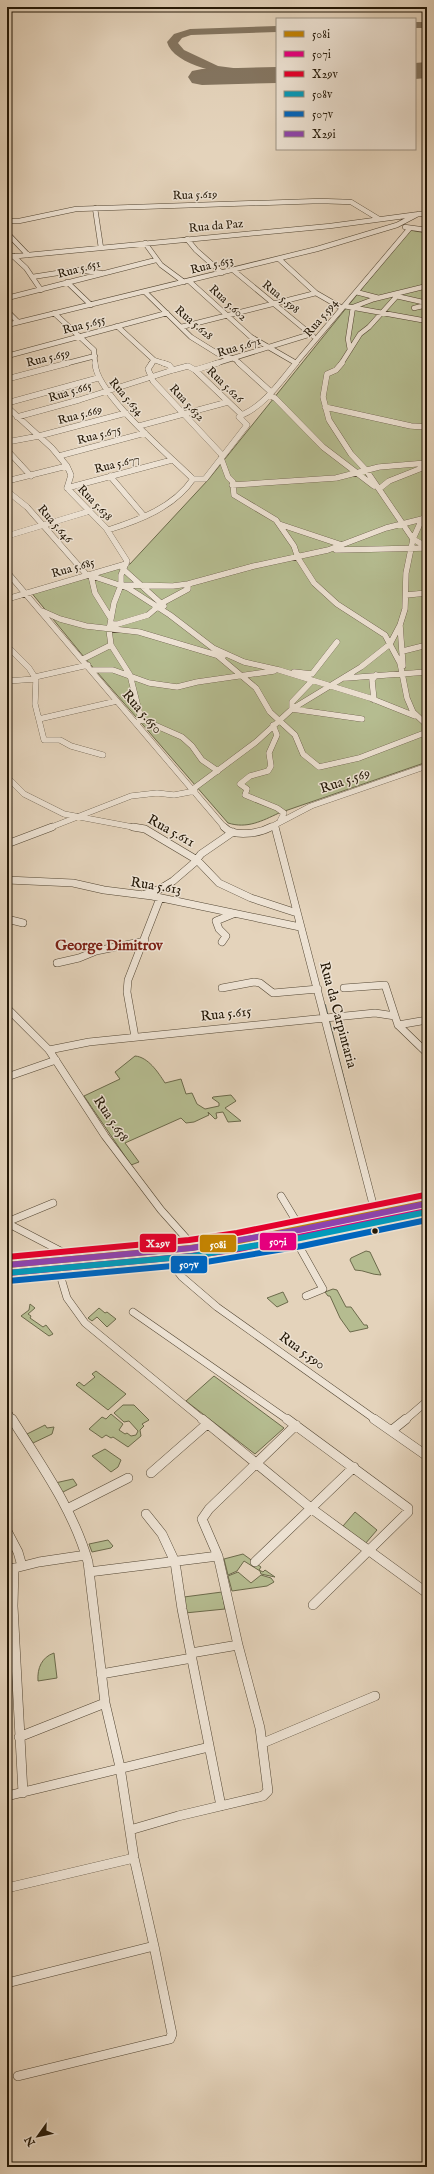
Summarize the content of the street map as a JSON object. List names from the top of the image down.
{
  "streets": {
    "street": [
      "Rua 5.619",
      "Rua da Paz",
      "Rua 5.653",
      "Rua 5.651",
      "Rua 5.598",
      "Rua 5.602",
      "Rua 5.594",
      "Rua 5.628",
      "Rua 5.655",
      "Rua 5.671",
      "Rua 5.659",
      "Rua 5.626",
      "Rua 5.665",
      "Rua 5.634",
      "Rua 5.632",
      "Rua 5.669",
      "Rua 5.675",
      "Rua 5.677",
      "Rua 5.638",
      "Rua 5.646",
      "Rua 5.685",
      "Rua 5.650",
      "Rua 5.569",
      "Rua 5.611",
      "Rua 5.613",
      "Rua 5.615",
      "Rua da Carpintaria",
      "Rua 5.658",
      "Rua 5.590"
    ]
  },
  "crossings": [
    ["Rua 5.619", "Rua da Paz"],
    ["Rua da Paz", "Rua 5.653"],
    ["Rua da Paz", "Rua 5.602"],
    ["Rua 5.653", "Rua 5.598"],
    ["Rua 5.653", "Rua 5.602"],
    ["Rua 5.653", "Rua 5.628"],
    ["Rua 5.653", "Rua 5.634"],
    ["Rua 5.651", "Rua 5.602"],
    ["Rua 5.598", "Rua 5.594"],
    ["Rua 5.598", "Rua 5.671"],
    ["Rua 5.602", "Rua 5.594"],
    ["Rua 5.602", "Rua 5.671"],
    ["Rua 5.594", "Rua 5.626"],
    ["Rua 5.628", "Rua 5.655"],
    ["Rua 5.628", "Rua 5.671"],
    ["Rua 5.628", "Rua 5.626"],
    ["Rua 5.655", "Rua 5.634"],
    ["Rua 5.671", "Rua 5.626"],
    ["Rua 5.671", "Rua 5.665"],
    ["Rua 5.659", "Rua 5.634"],
    ["Rua 5.665", "Rua 5.634"],
    ["Rua 5.665", "Rua 5.632"],
    ["Rua 5.634", "Rua 5.669"],
    ["Rua 5.634", "Rua 5.675"],
    ["Rua 5.634", "Rua 5.677"],
    ["Rua 5.677", "Rua 5.638"],
    ["Rua 5.638", "Rua 5.685"],
    ["Rua 5.646", "Rua 5.685"],
    ["Rua 5.685", "Rua 5.650"],
    ["Rua 5.569", "Rua da Carpintaria"],
    ["Rua 5.611", "Rua da Carpintaria"],
    ["Rua 5.613", "Rua da Carpintaria"],
    ["Rua 5.615", "Rua da Carpintaria"],
    ["Rua 5.615", "Rua 5.658"]
  ],
  "districts": ["George Dimitrov"],
  "lines": [
    "transit line X29v",
    "transit line 508i",
    "transit line X29i",
    "transit line 507i",
    "transit line 508v",
    "transit line 507v"
  ],
  "legend": [
    "508i",
    "507i",
    "X29v",
    "508v",
    "507v",
    "X29i"
  ],
  "north": "bottom left"
}
